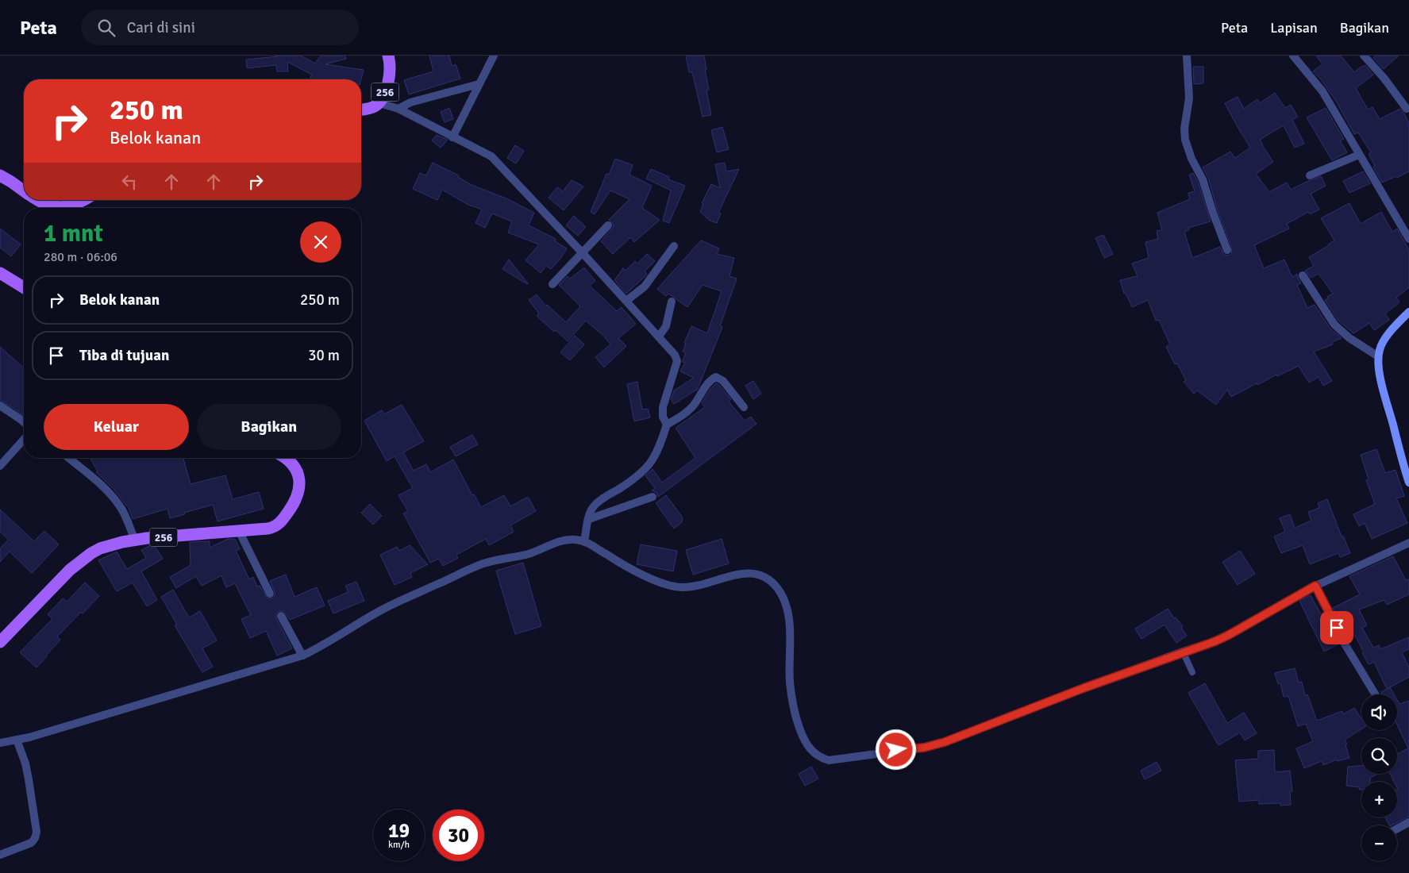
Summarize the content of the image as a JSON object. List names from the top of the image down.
{
  "streets": {
    "main road": ["256"]
  },
  "page": {
    "header": "Peta",
    "search": "Cari di sini",
    "nav": ["Peta", "Lapisan", "Bagikan"],
    "turn": ["250 m", "Belok kanan"],
    "heading": ["1 mnt", "280 m · 06:06"],
    "list": [
      {
        "name": "Belok kanan",
        "value": "250 m"
      },
      {
        "name": "Tiba di tujuan",
        "value": "30 m"
      }
    ],
    "buttons": ["Keluar", "Bagikan"],
    "map_buttons": ["+", "−"],
    "speed": "19 km/h",
    "limit": "30"
  }
}
